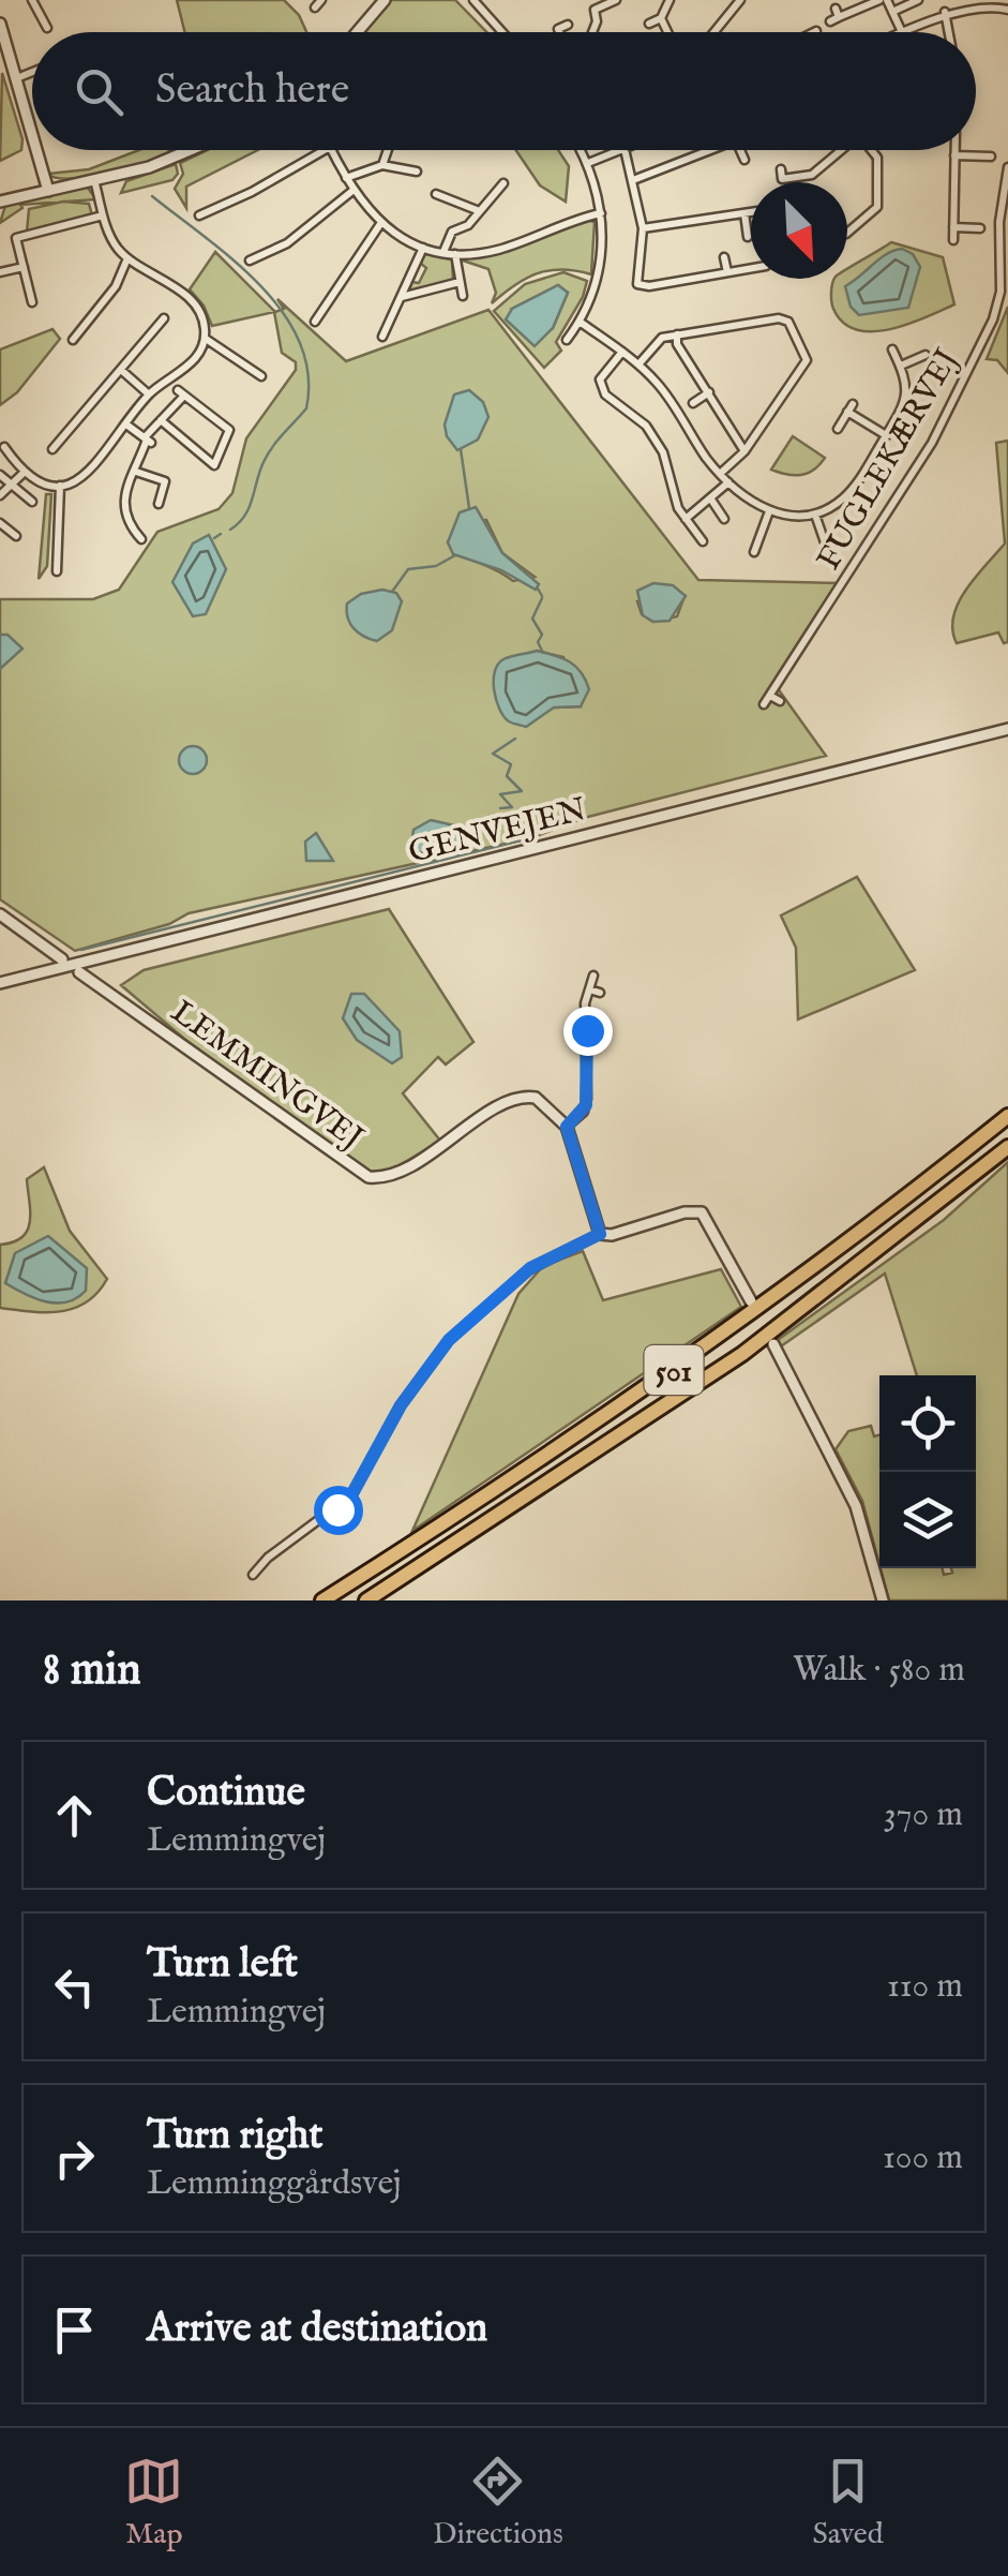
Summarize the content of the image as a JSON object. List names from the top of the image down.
{
  "streets": {
    "highway": ["501"],
    "street": ["FUGLEKÆRVEJ", "GENVEJEN", "LEMMINGVEJ"]
  },
  "north": "bottom right",
  "page": {
    "search": "Search here",
    "heading": ["8 min", "Walk · 580 m"],
    "list": [
      ["Continue", "Lemmingvej", "370 m"],
      ["Turn left", "Lemmingvej", "110 m"],
      ["Turn right", "Lemminggårdsvej", "100 m"],
      "Arrive at destination"
    ],
    "nav": ["Map", "Directions", "Saved"]
  }
}
